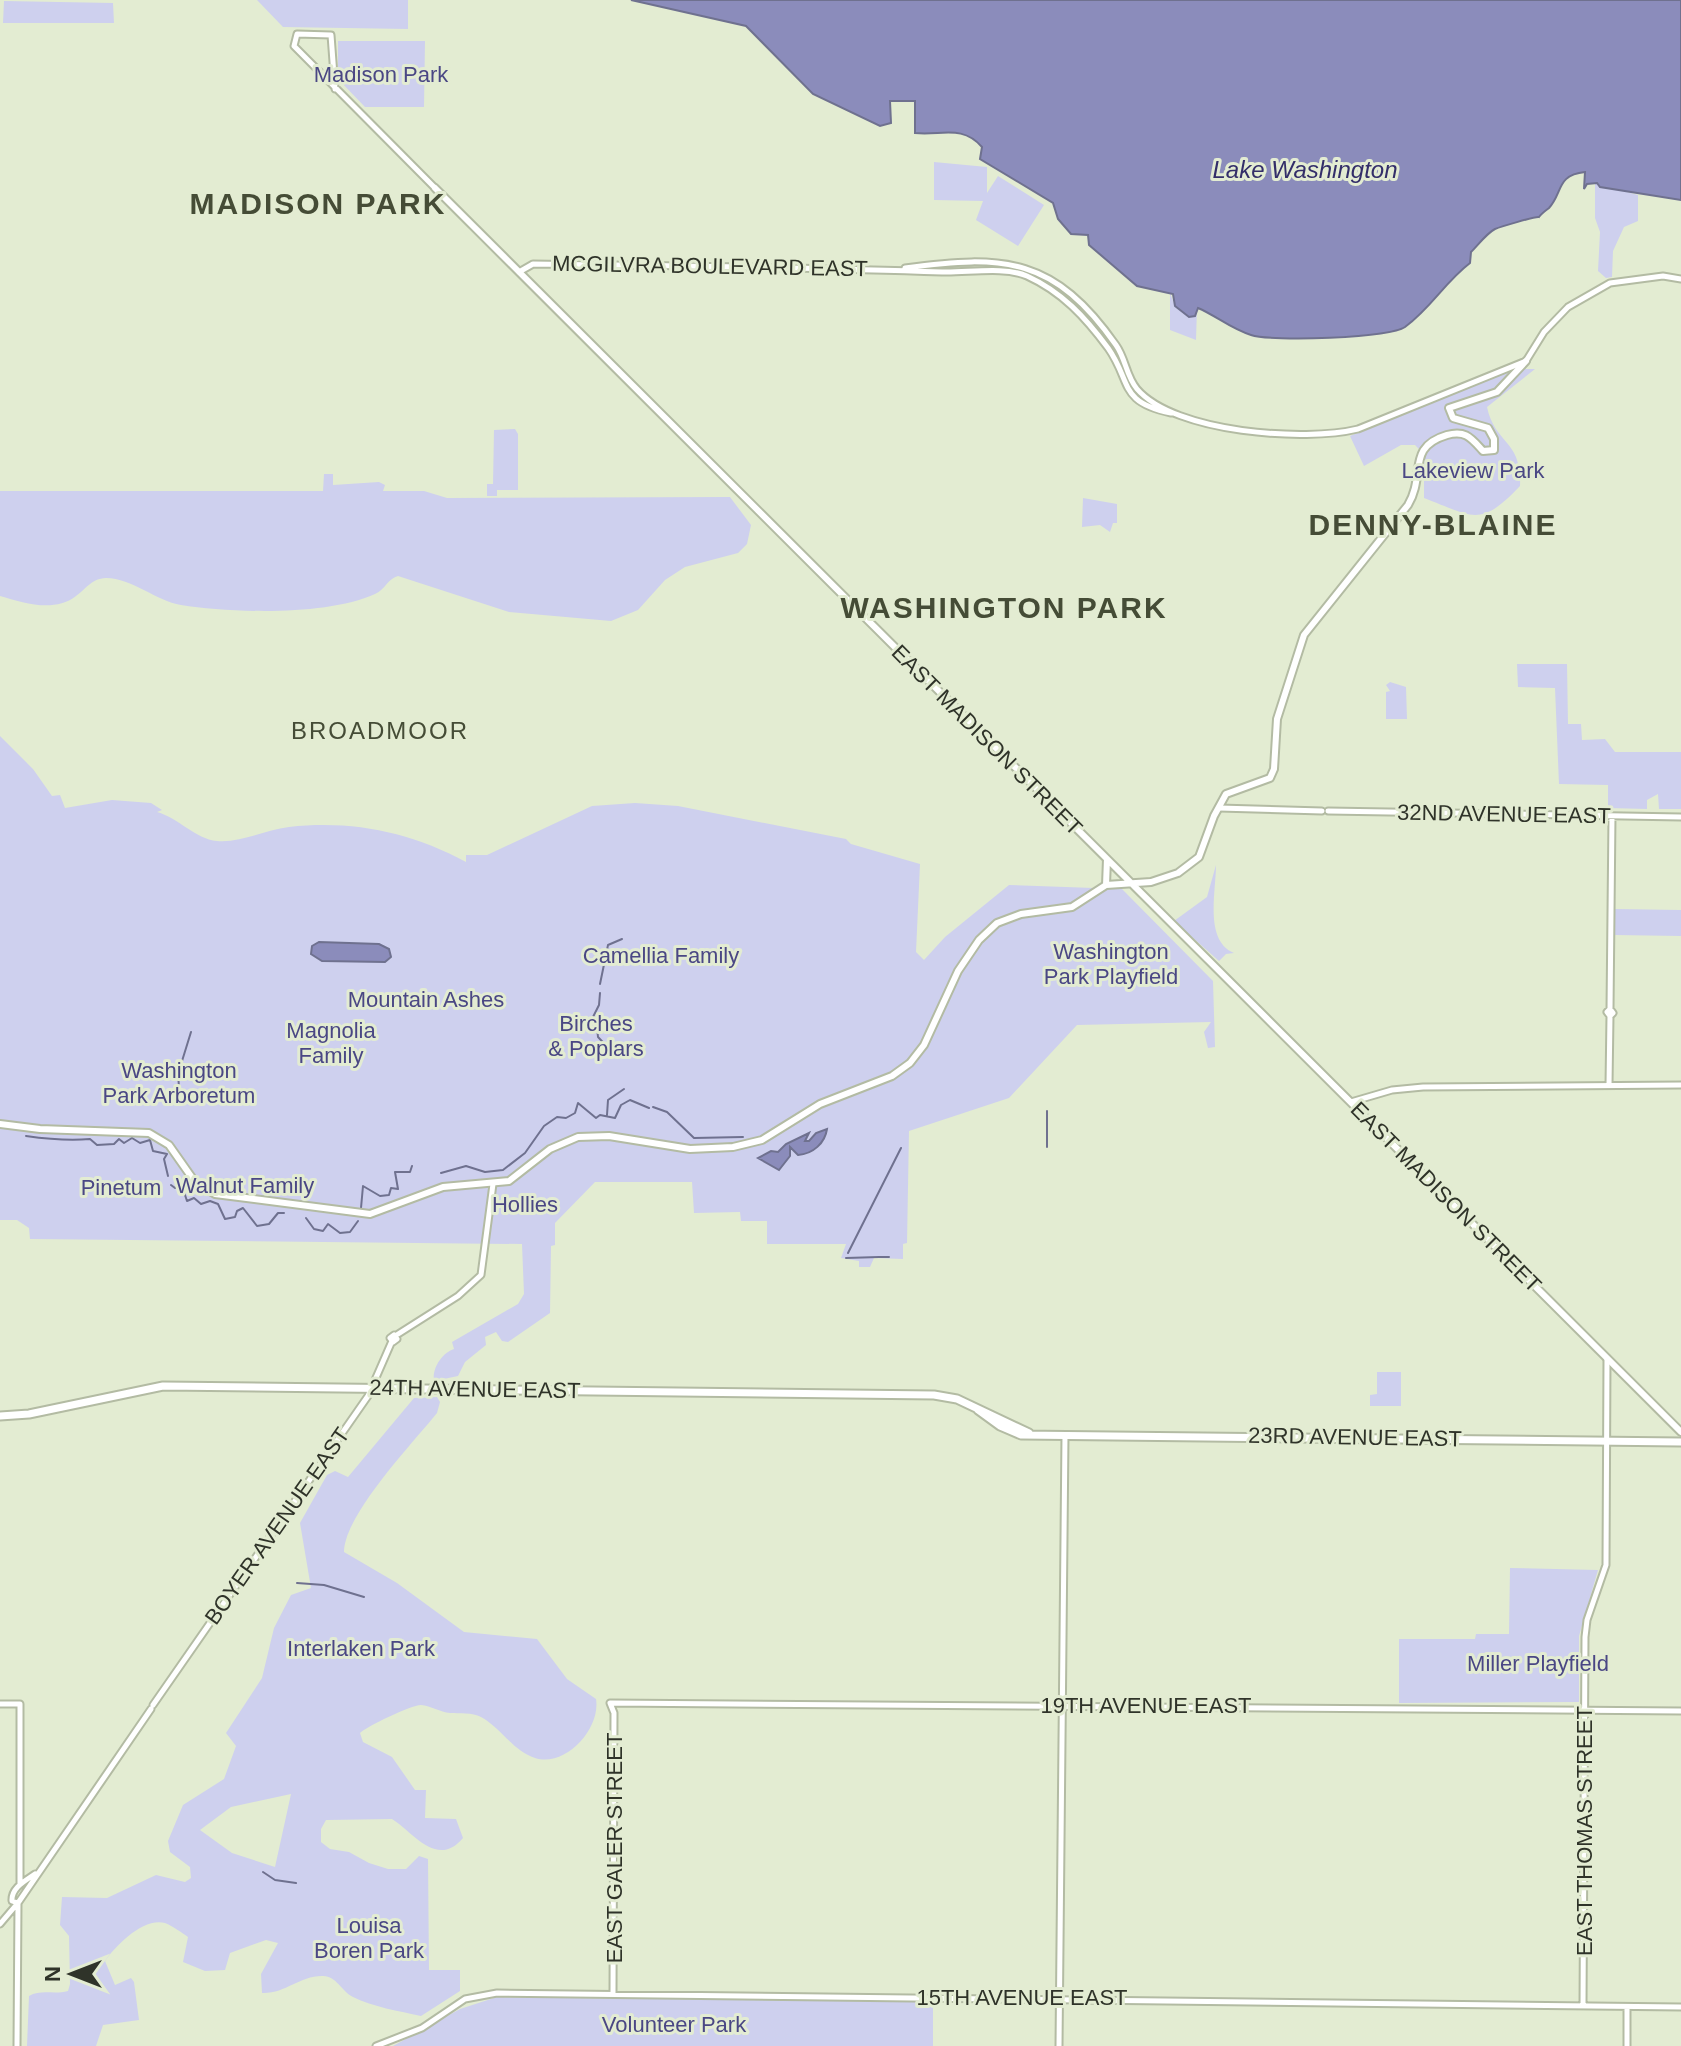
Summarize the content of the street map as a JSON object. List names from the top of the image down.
{
  "streets": {
    "main road": ["EAST MADISON STREET", "24TH AVENUE EAST", "23RD AVENUE EAST"],
    "street": [
      "MCGILVRA BOULEVARD EAST",
      "32ND AVENUE EAST",
      "BOYER AVENUE EAST",
      "19TH AVENUE EAST",
      "EAST THOMAS STREET",
      "EAST GALER STREET",
      "15TH AVENUE EAST"
    ]
  },
  "crossings": [
    ["MCGILVRA BOULEVARD EAST", "EAST MADISON STREET"],
    ["EAST MADISON STREET", "EAST THOMAS STREET"],
    ["24TH AVENUE EAST", "23RD AVENUE EAST"],
    ["24TH AVENUE EAST", "BOYER AVENUE EAST"],
    ["23RD AVENUE EAST", "EAST THOMAS STREET"],
    ["19TH AVENUE EAST", "EAST THOMAS STREET"],
    ["19TH AVENUE EAST", "EAST GALER STREET"],
    ["EAST THOMAS STREET", "15TH AVENUE EAST"],
    ["EAST GALER STREET", "15TH AVENUE EAST"]
  ],
  "districts": [
    "MADISON PARK",
    "DENNY-BLAINE",
    "WASHINGTON PARK",
    "BROADMOOR"
  ],
  "water": ["Lake Washington"],
  "parks": [
    "Madison Park",
    "Lakeview Park",
    "Washington Park Playfield",
    "Camellia Family",
    "Mountain Ashes",
    "Birches & Poplars",
    "Magnolia Family",
    "Washington Park Arboretum",
    "Walnut Family",
    "Pinetum",
    "Hollies",
    "Interlaken Park",
    "Miller Playfield",
    "Louisa Boren Park",
    "Volunteer Park"
  ],
  "north": "left"
}
